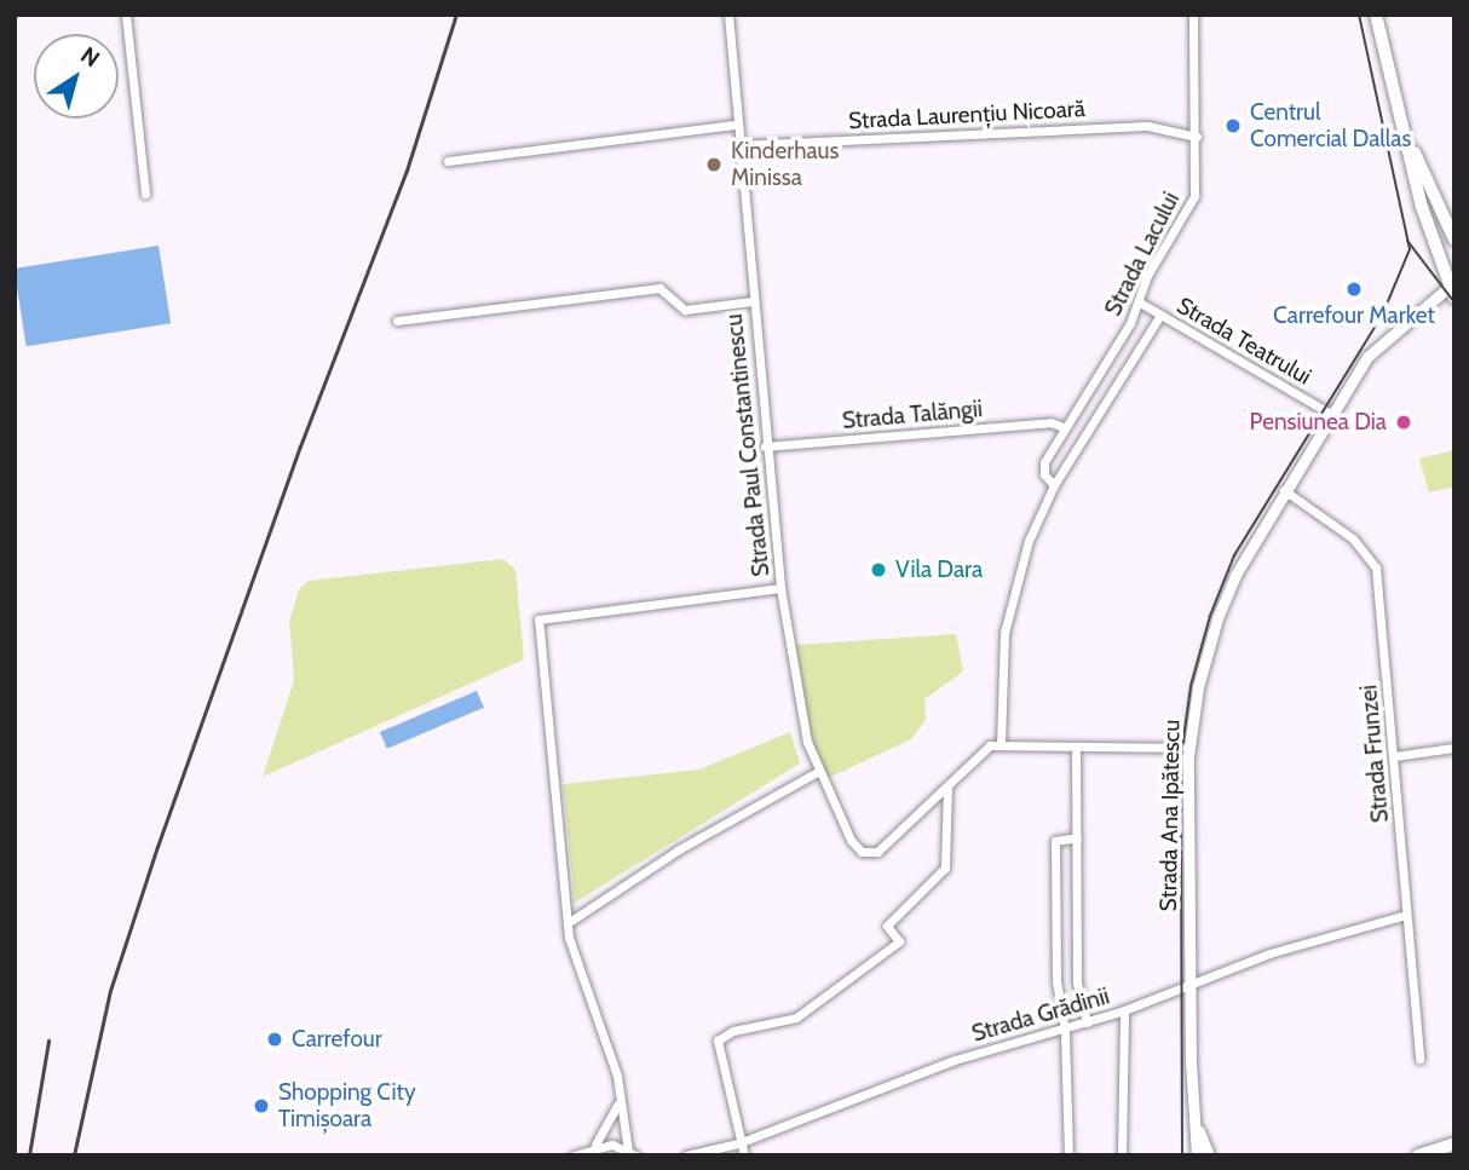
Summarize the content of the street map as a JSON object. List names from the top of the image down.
{
  "streets": {
    "street": [
      "Strada Laurențiu Nicoară",
      "Strada Lacului",
      "Strada Teatrului",
      "Strada Talăngii",
      "Strada Paul Constantinescu",
      "Strada Frunzei",
      "Strada Ana Ipătescu",
      "Strada Grădinii"
    ]
  },
  "crossings": [
    ["Strada Laurențiu Nicoară", "Strada Lacului"],
    ["Strada Laurențiu Nicoară", "Strada Paul Constantinescu"],
    ["Strada Lacului", "Strada Teatrului"],
    ["Strada Lacului", "Strada Talăngii"],
    ["Strada Teatrului", "Strada Ana Ipătescu"],
    ["Strada Talăngii", "Strada Paul Constantinescu"],
    ["Strada Frunzei", "Strada Ana Ipătescu"],
    ["Strada Frunzei", "Strada Grădinii"],
    ["Strada Ana Ipătescu", "Strada Grădinii"]
  ],
  "places": [
    "Centrul Comercial Dallas",
    "Kinderhaus Minissa",
    "Carrefour Market",
    "Pensiunea Dia",
    "Vila Dara",
    "Carrefour",
    "Shopping City Timișoara"
  ],
  "north": "top right"
}
